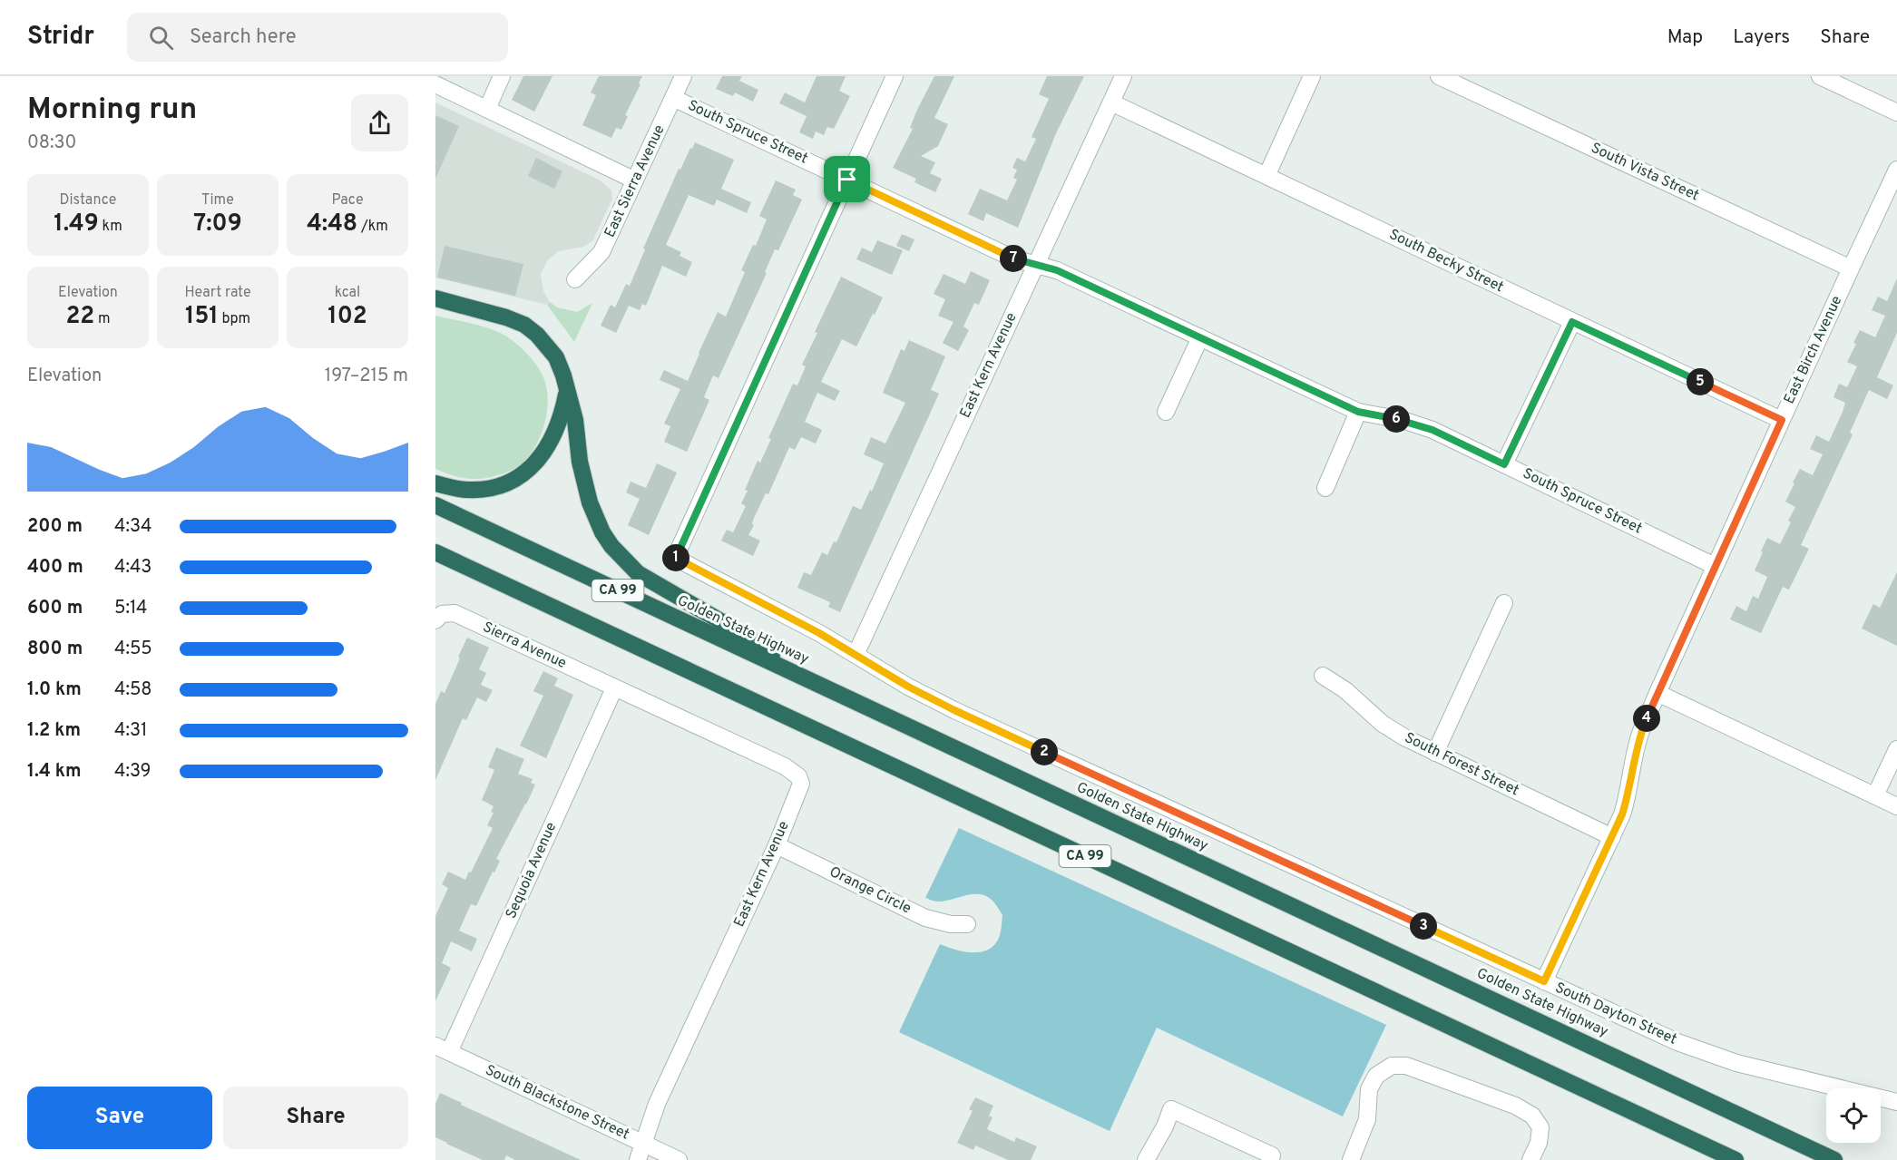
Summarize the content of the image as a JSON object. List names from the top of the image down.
{
  "streets": {
    "highway": ["CA 99", "Golden State Highway"],
    "street": [
      "South Spruce Street",
      "South Vista Street",
      "East Sierra Avenue",
      "South Becky Street",
      "East Birch Avenue",
      "East Kern Avenue",
      "Sierra Avenue",
      "South Forest Street",
      "Sequoia Avenue",
      "Orange Circle",
      "South Dayton Street",
      "South Blackstone Street"
    ]
  },
  "crossings": [
    ["South Spruce Street", "East Sierra Avenue"],
    ["South Spruce Street", "East Birch Avenue"],
    ["South Spruce Street", "East Kern Avenue"],
    ["South Spruce Street", "South Dayton Street"],
    ["South Vista Street", "East Birch Avenue"],
    ["South Becky Street", "East Birch Avenue"],
    ["South Becky Street", "East Kern Avenue"],
    ["East Birch Avenue", "South Forest Street"],
    ["East Birch Avenue", "South Dayton Street"],
    ["East Kern Avenue", "Sierra Avenue"],
    ["East Kern Avenue", "Sequoia Avenue"],
    ["East Kern Avenue", "Orange Circle"],
    ["East Kern Avenue", "South Dayton Street"],
    ["East Kern Avenue", "South Blackstone Street"],
    ["Sierra Avenue", "Sequoia Avenue"],
    ["Sequoia Avenue", "South Blackstone Street"]
  ],
  "page": {
    "header": "Stridr",
    "search": "Search here",
    "nav": ["Map", "Layers", "Share"],
    "heading": ["Morning run", "08:30"],
    "stats": [
      ["Distance", "1.49 km"],
      ["Time", "7:09"],
      ["Pace", "4:48 /km"],
      ["Elevation", "22 m"],
      ["Heart rate", "151 bpm"],
      ["kcal", "102"]
    ],
    "pins": [
      "7",
      "5",
      "6",
      "1",
      "4",
      "2",
      "3"
    ],
    "chart": ["Elevation", "197–215 m"],
    "list": [
      {
        "name": "200 m",
        "note": "4:34"
      },
      {
        "name": "400 m",
        "note": "4:43"
      },
      {
        "name": "600 m",
        "note": "5:14"
      },
      {
        "name": "800 m",
        "note": "4:55"
      },
      {
        "name": "1.0 km",
        "note": "4:58"
      },
      {
        "name": "1.2 km",
        "note": "4:31"
      },
      {
        "name": "1.4 km",
        "note": "4:39"
      }
    ],
    "buttons": ["Save", "Share"]
  }
}
